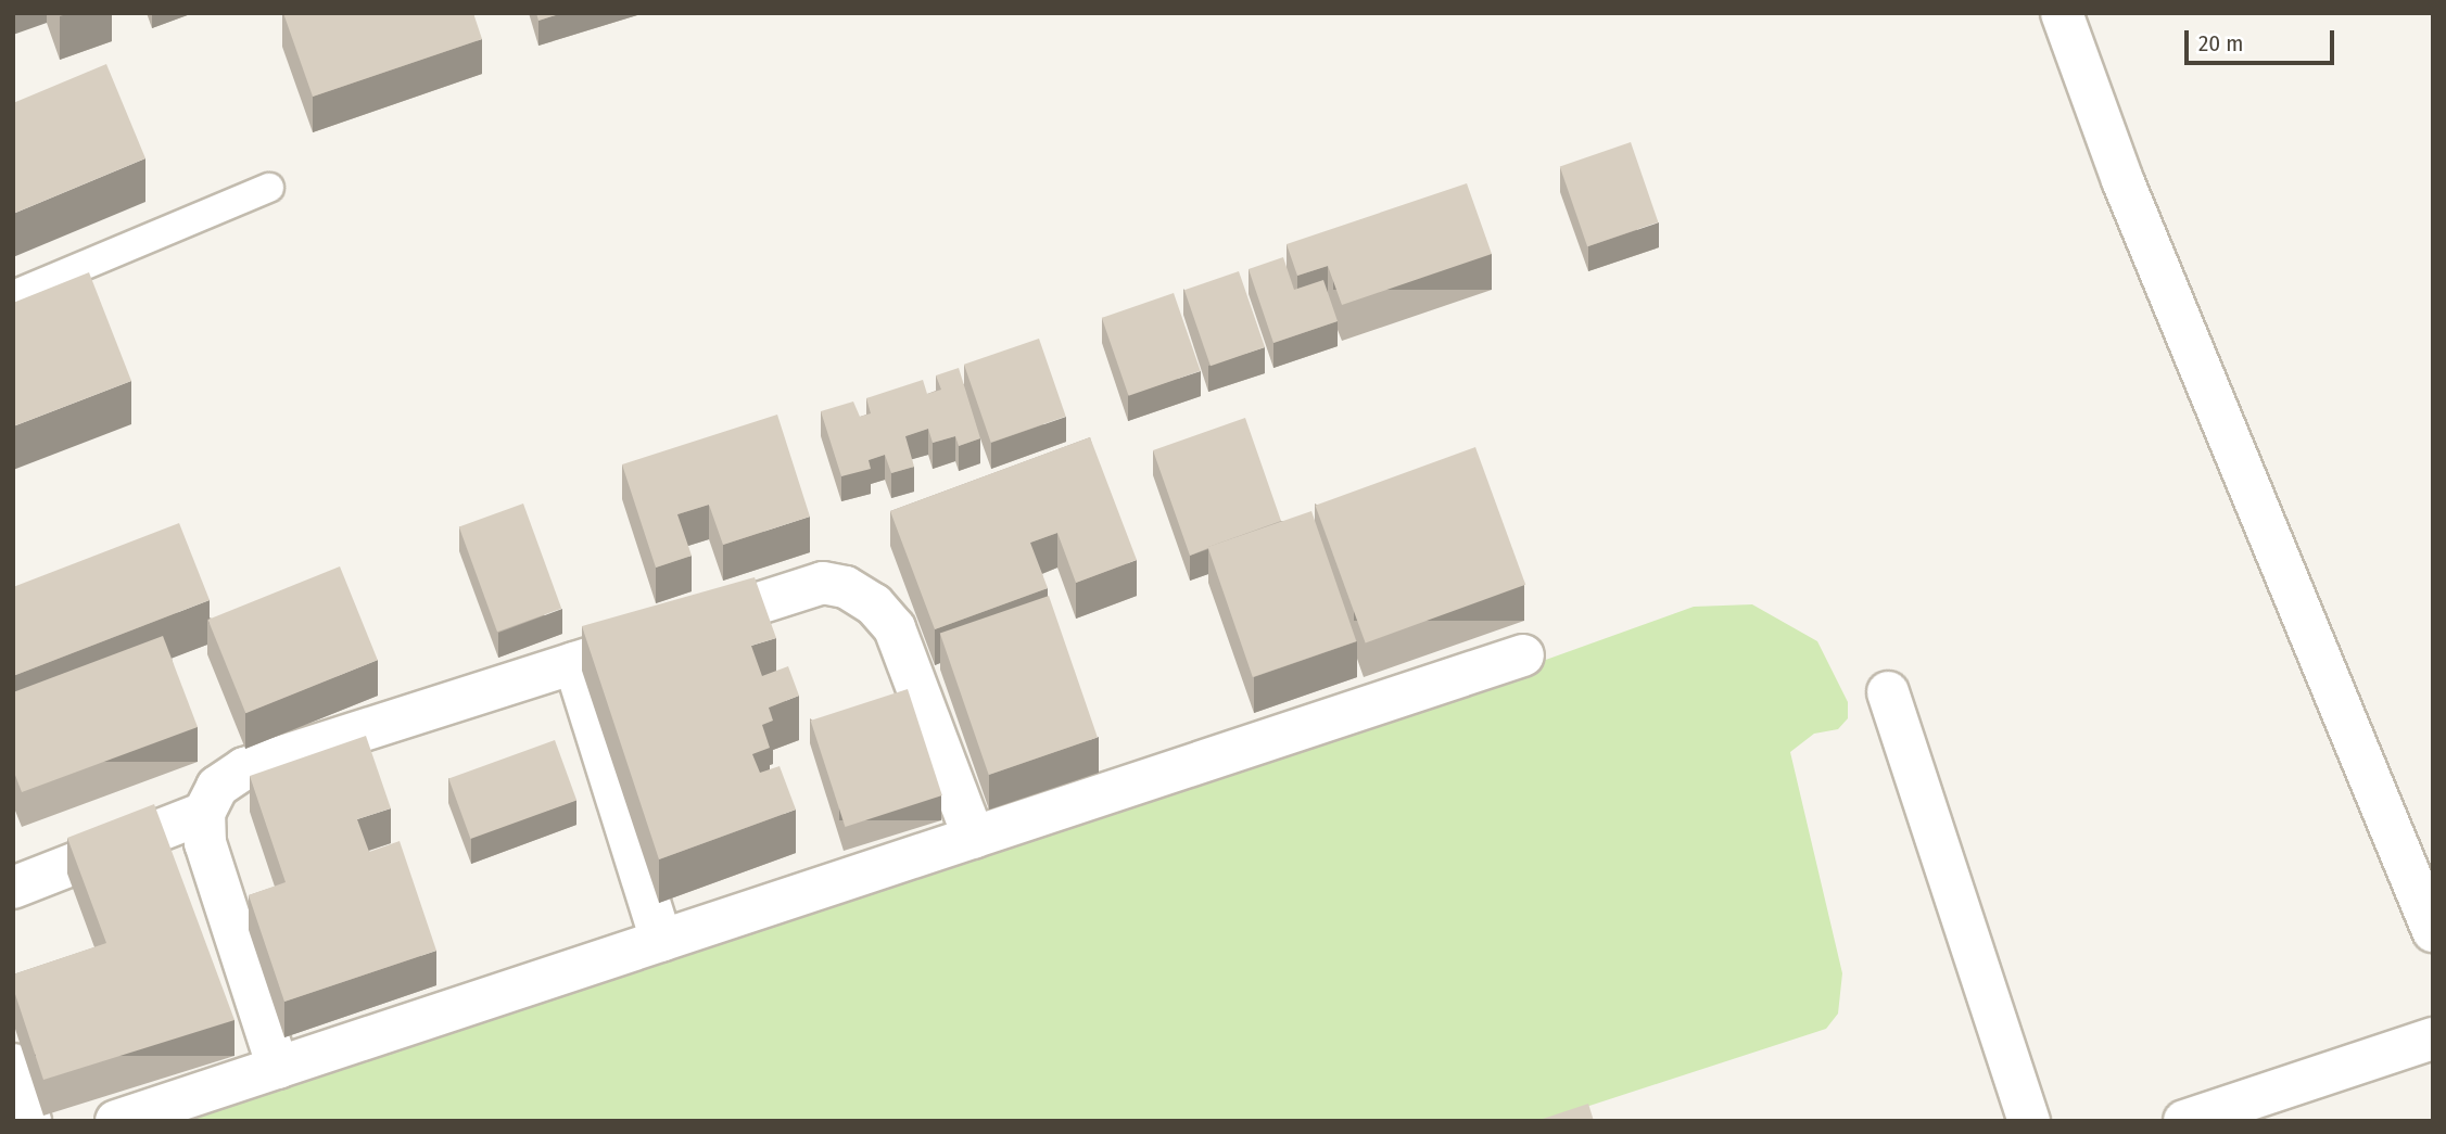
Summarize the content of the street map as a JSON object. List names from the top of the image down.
{
  "scale_bar": "20 m"
}
